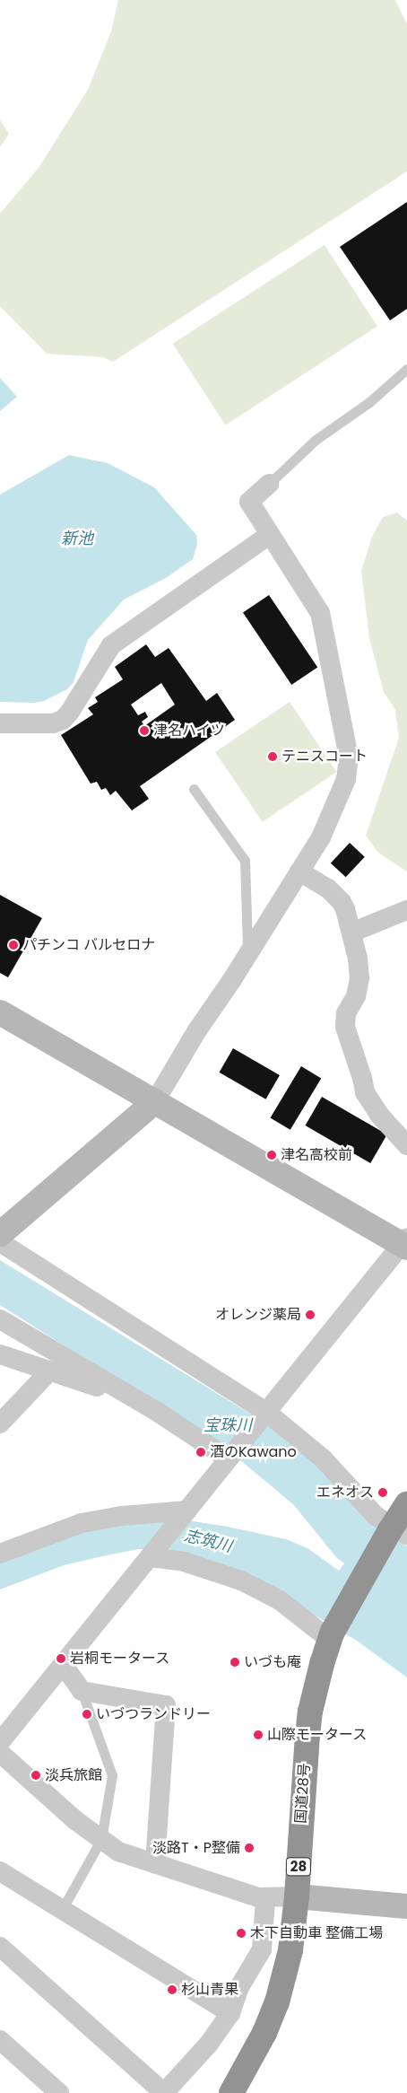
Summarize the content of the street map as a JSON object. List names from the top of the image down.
{
  "streets": {
    "highway": ["国道28号", "28"]
  },
  "water": ["新池", "宝珠川", "志筑川"],
  "places": [
    "津名ハイツ",
    "テニスコート",
    "パチンコ バルセロナ",
    "津名高校前",
    "オレンジ薬局",
    "酒のKawano",
    "エネオス",
    "岩桐モータース",
    "いづも庵",
    "いづつランドリー",
    "山際モータース",
    "淡兵旅館",
    "淡路T・P整備",
    "木下自動車 整備工場",
    "杉山青果"
  ]
}
